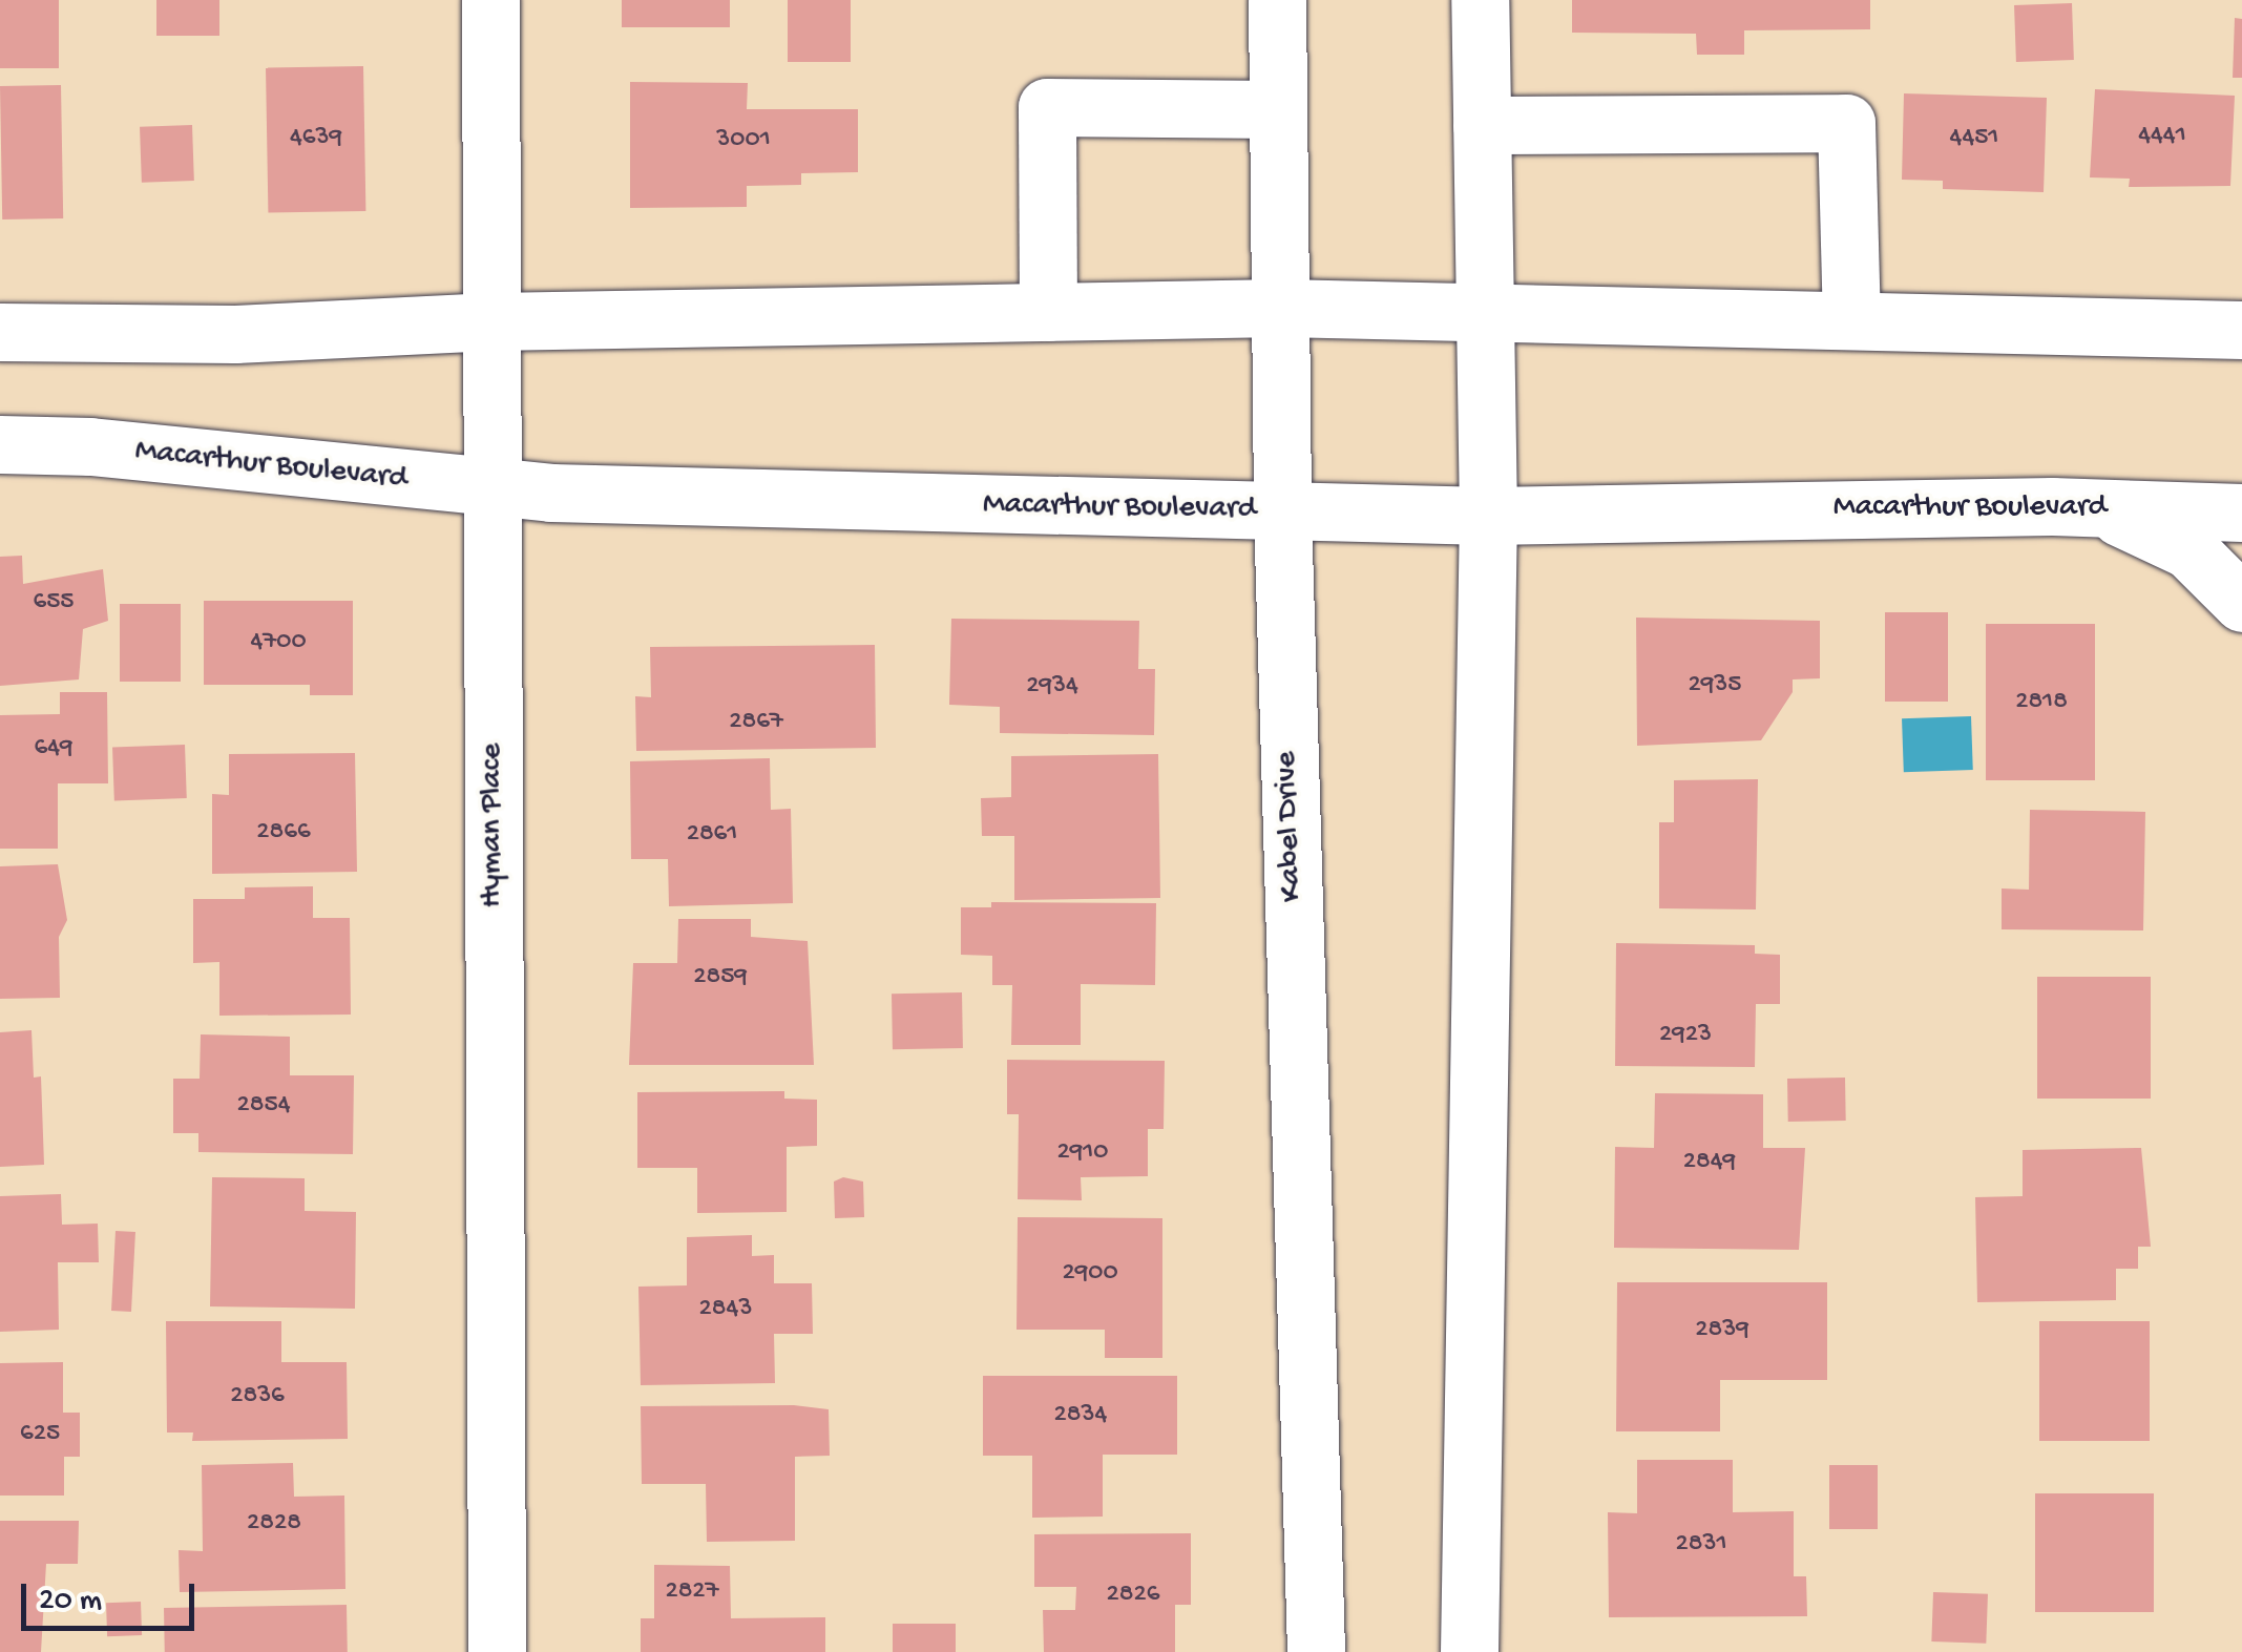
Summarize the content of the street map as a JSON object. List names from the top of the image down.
{
  "streets": {
    "street": ["Macarthur Boulevard", "Hyman Place", "Kabel Drive"]
  },
  "crossings": [
    ["Macarthur Boulevard", "Hyman Place"],
    ["Macarthur Boulevard", "Kabel Drive"]
  ],
  "house_numbers": [
    "4441",
    "4639",
    "4451",
    "3001",
    "655",
    "4700",
    "2935",
    "2934",
    "2818",
    "2867",
    "649",
    "2866",
    "2861",
    "2859",
    "2923",
    "2854",
    "2910",
    "2849",
    "2900",
    "2843",
    "2839",
    "2836",
    "2834",
    "625",
    "2828",
    "2831",
    "2827",
    "2826"
  ],
  "scale_bar": "20 m"
}
